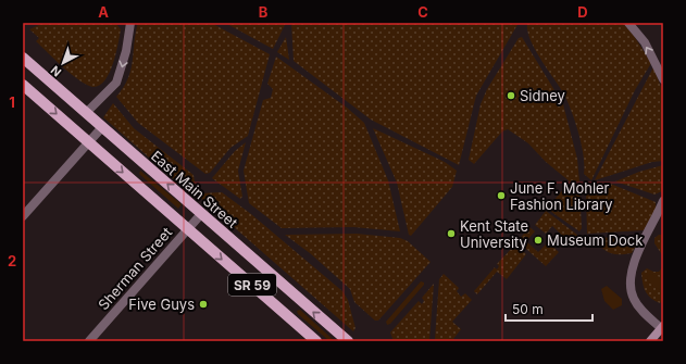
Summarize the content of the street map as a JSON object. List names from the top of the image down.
{
  "streets": {
    "main road": ["East Main Street", "SR 59"],
    "street": ["Sherman Street"]
  },
  "crossings": [
    ["East Main Street", "Sherman Street"],
    ["Sherman Street", "SR 59"]
  ],
  "places": [
    "Sidney",
    "June F. Mohler Fashion Library",
    "Kent State University",
    "Museum Dock",
    "Five Guys"
  ],
  "scale_bar": "50 m",
  "north": "bottom left",
  "grid": {
    "columns": [
      "A",
      "B",
      "C",
      "D"
    ],
    "rows": ["1", "2"]
  }
}
